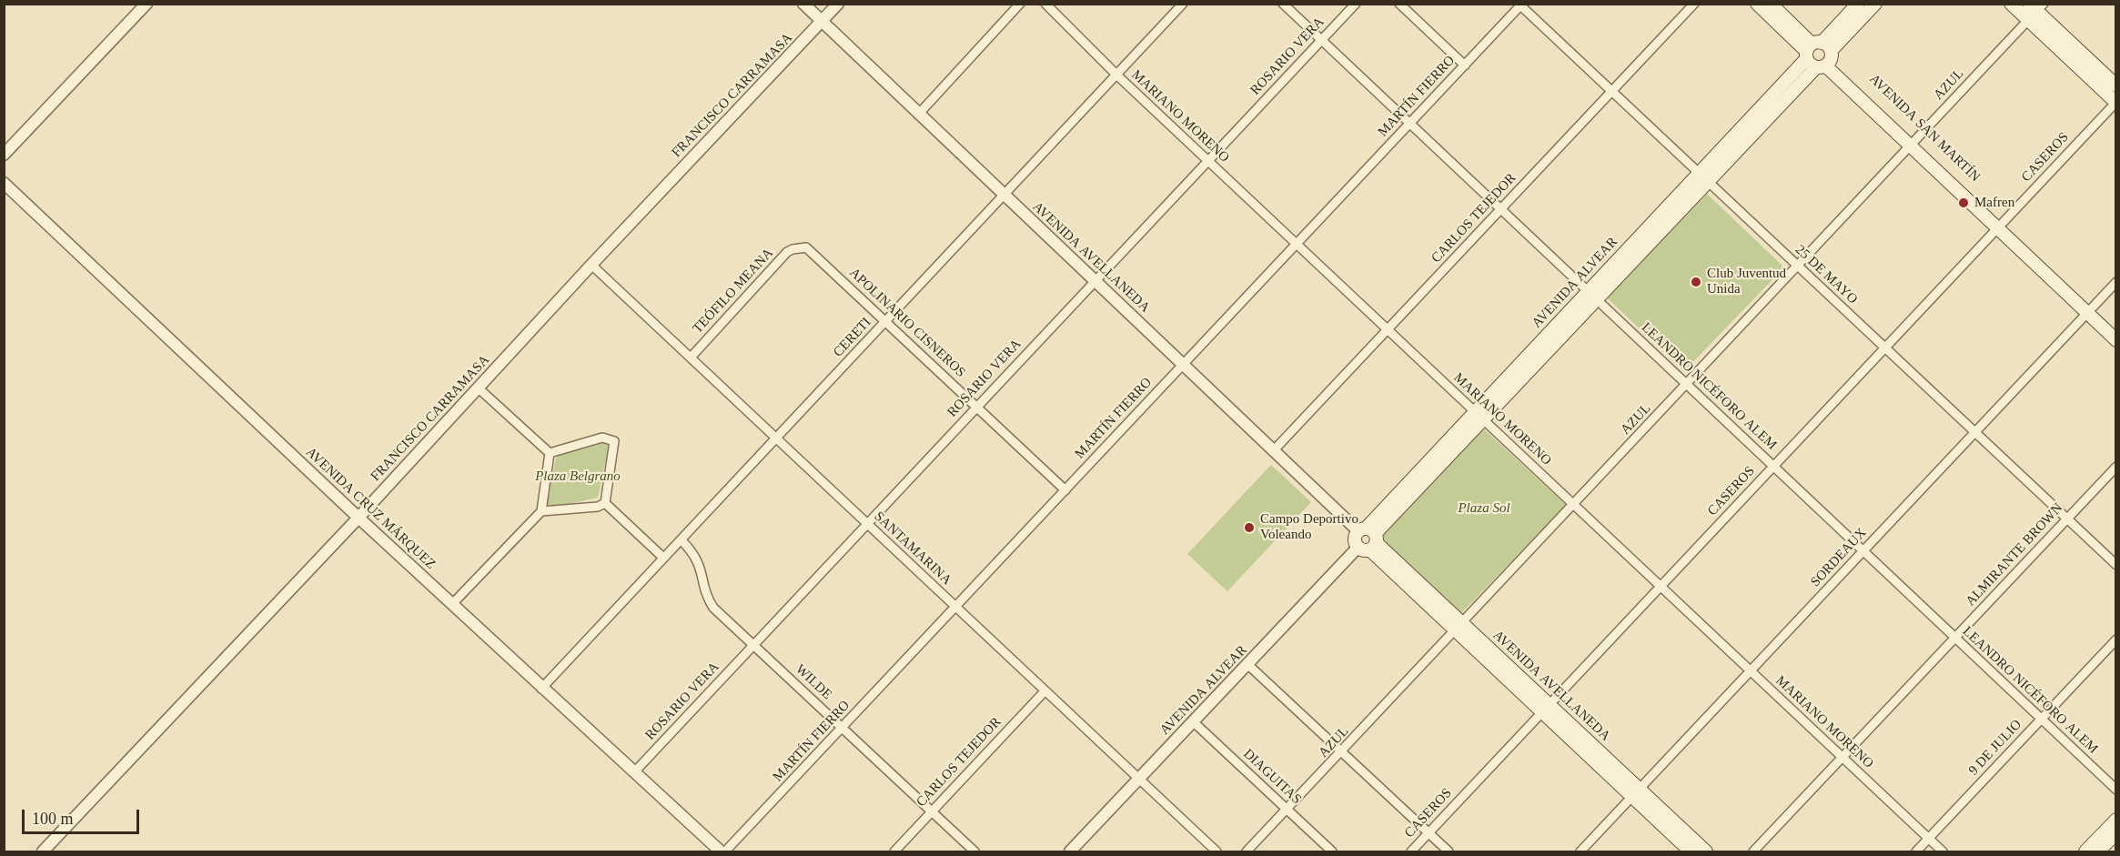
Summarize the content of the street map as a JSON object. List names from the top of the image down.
{
  "streets": {
    "main road": ["AVENIDA SAN MARTÍN", "AVENIDA AVELLANEDA", "AVENIDA ALVEAR"],
    "street": [
      "ROSARIO VERA",
      "AZUL",
      "FRANCISCO CARRAMASA",
      "MARTÍN FIERRO",
      "MARIANO MORENO",
      "CASEROS",
      "CARLOS TEJEDOR",
      "25 DE MAYO",
      "TEÓFILO MEANA",
      "APOLINARIO CISNEROS",
      "CERETI",
      "LEANDRO NICÉFORO ALEM",
      "AVENIDA CRUZ MÁRQUEZ",
      "SANTAMARINA",
      "ALMIRANTE BROWN",
      "SORDEAUX",
      "WILDE",
      "9 DE JULIO",
      "DIAGUITAS"
    ]
  },
  "crossings": [
    ["ROSARIO VERA", "MARIANO MORENO"],
    ["ROSARIO VERA", "AVENIDA AVELLANEDA"],
    ["ROSARIO VERA", "APOLINARIO CISNEROS"],
    ["ROSARIO VERA", "LEANDRO NICÉFORO ALEM"],
    ["ROSARIO VERA", "AVENIDA CRUZ MÁRQUEZ"],
    ["ROSARIO VERA", "SANTAMARINA"],
    ["ROSARIO VERA", "WILDE"],
    ["AZUL", "MARIANO MORENO"],
    ["AZUL", "AVENIDA SAN MARTÍN"],
    ["AZUL", "AVENIDA AVELLANEDA"],
    ["AZUL", "25 DE MAYO"],
    ["AZUL", "LEANDRO NICÉFORO ALEM"],
    ["AZUL", "DIAGUITAS"],
    ["FRANCISCO CARRAMASA", "AVENIDA AVELLANEDA"],
    ["FRANCISCO CARRAMASA", "AVENIDA CRUZ MÁRQUEZ"],
    ["FRANCISCO CARRAMASA", "SANTAMARINA"],
    ["MARTÍN FIERRO", "MARIANO MORENO"],
    ["MARTÍN FIERRO", "AVENIDA AVELLANEDA"],
    ["MARTÍN FIERRO", "25 DE MAYO"],
    ["MARTÍN FIERRO", "APOLINARIO CISNEROS"],
    ["MARTÍN FIERRO", "LEANDRO NICÉFORO ALEM"],
    ["MARTÍN FIERRO", "SANTAMARINA"],
    ["MARTÍN FIERRO", "WILDE"],
    ["MARIANO MORENO", "CASEROS"],
    ["MARIANO MORENO", "CARLOS TEJEDOR"],
    ["MARIANO MORENO", "AVENIDA ALVEAR"],
    ["MARIANO MORENO", "CERETI"],
    ["MARIANO MORENO", "ALMIRANTE BROWN"],
    ["MARIANO MORENO", "SORDEAUX"],
    ["MARIANO MORENO", "9 DE JULIO"],
    ["AVENIDA SAN MARTÍN", "CASEROS"],
    ["AVENIDA SAN MARTÍN", "AVENIDA ALVEAR"],
    ["AVENIDA SAN MARTÍN", "SORDEAUX"],
    ["CASEROS", "AVENIDA AVELLANEDA"],
    ["CASEROS", "25 DE MAYO"],
    ["CASEROS", "LEANDRO NICÉFORO ALEM"],
    ["CARLOS TEJEDOR", "AVENIDA AVELLANEDA"],
    ["CARLOS TEJEDOR", "25 DE MAYO"],
    ["CARLOS TEJEDOR", "LEANDRO NICÉFORO ALEM"],
    ["CARLOS TEJEDOR", "SANTAMARINA"],
    ["CARLOS TEJEDOR", "WILDE"],
    ["AVENIDA AVELLANEDA", "AVENIDA ALVEAR"],
    ["AVENIDA AVELLANEDA", "CERETI"],
    ["AVENIDA AVELLANEDA", "SORDEAUX"],
    ["25 DE MAYO", "AVENIDA ALVEAR"],
    ["25 DE MAYO", "ALMIRANTE BROWN"],
    ["25 DE MAYO", "SORDEAUX"],
    ["AVENIDA ALVEAR", "LEANDRO NICÉFORO ALEM"],
    ["AVENIDA ALVEAR", "SANTAMARINA"],
    ["AVENIDA ALVEAR", "DIAGUITAS"],
    ["TEÓFILO MEANA", "APOLINARIO CISNEROS"],
    ["TEÓFILO MEANA", "SANTAMARINA"],
    ["APOLINARIO CISNEROS", "CERETI"],
    ["CERETI", "AVENIDA CRUZ MÁRQUEZ"],
    ["CERETI", "SANTAMARINA"],
    ["CERETI", "WILDE"],
    ["LEANDRO NICÉFORO ALEM", "ALMIRANTE BROWN"],
    ["LEANDRO NICÉFORO ALEM", "SORDEAUX"],
    ["LEANDRO NICÉFORO ALEM", "9 DE JULIO"]
  ],
  "parks": ["Plaza Belgrano", "Plaza Sol"],
  "places": ["Mafren", "Club Juventud Unida", "Campo Deportivo Voleando"],
  "scale_bar": "100 m"
}
